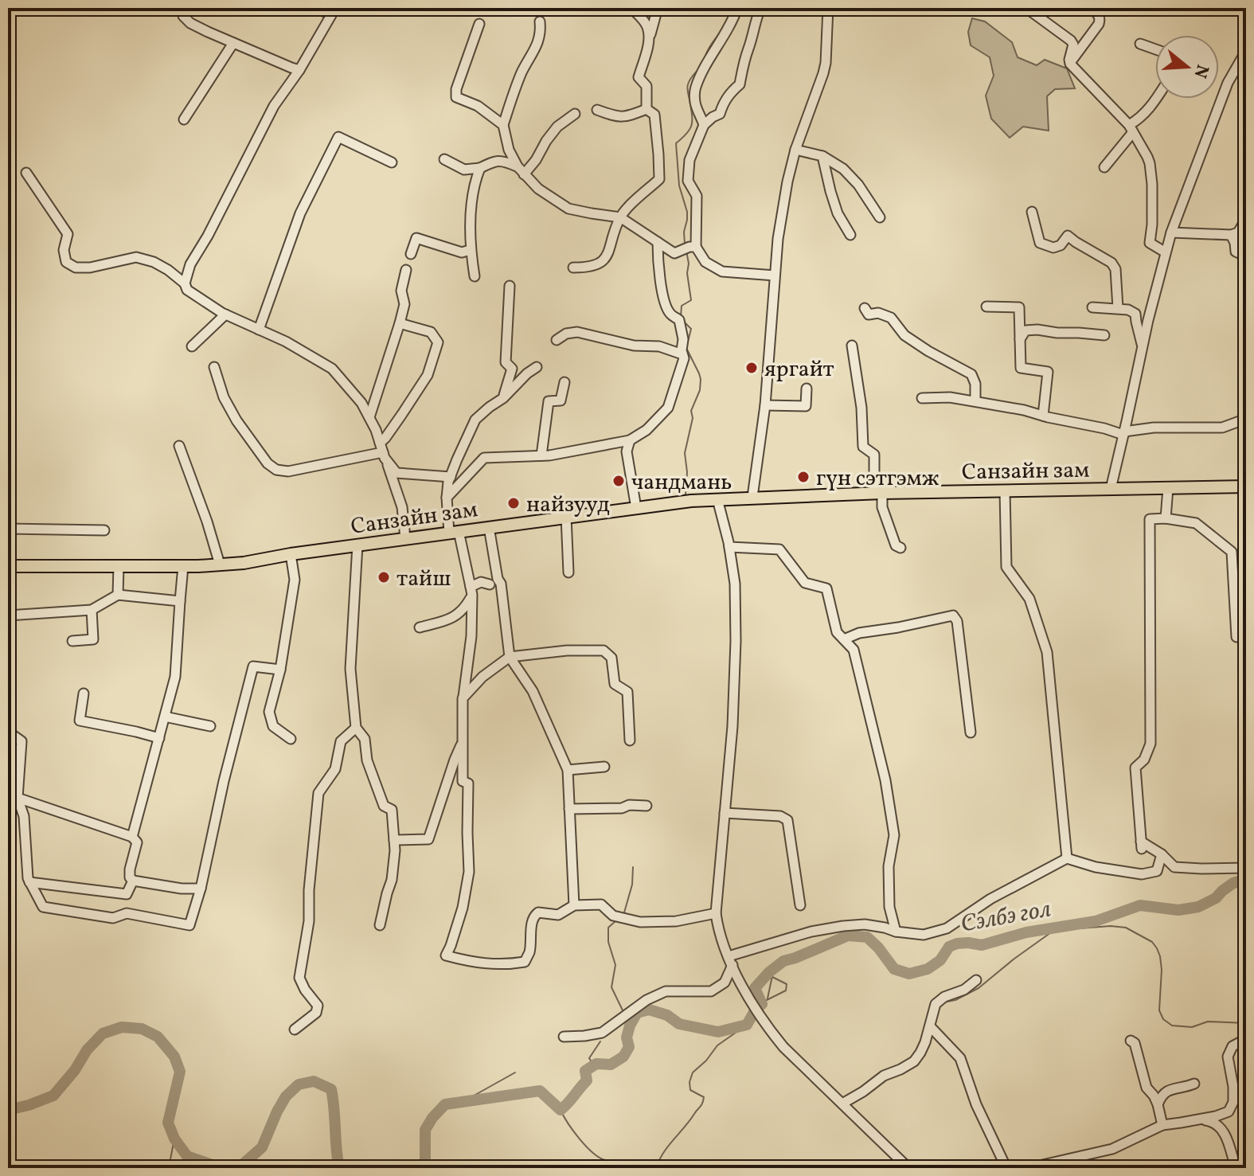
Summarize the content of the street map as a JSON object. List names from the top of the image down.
{
  "streets": {
    "main road": ["Санзайн зам"]
  },
  "water": ["Сэлбэ гол"],
  "places": [
    "яргайт",
    "гүн сэтгэмж",
    "чандмань",
    "найзууд",
    "тайш"
  ],
  "north": "right"
}
